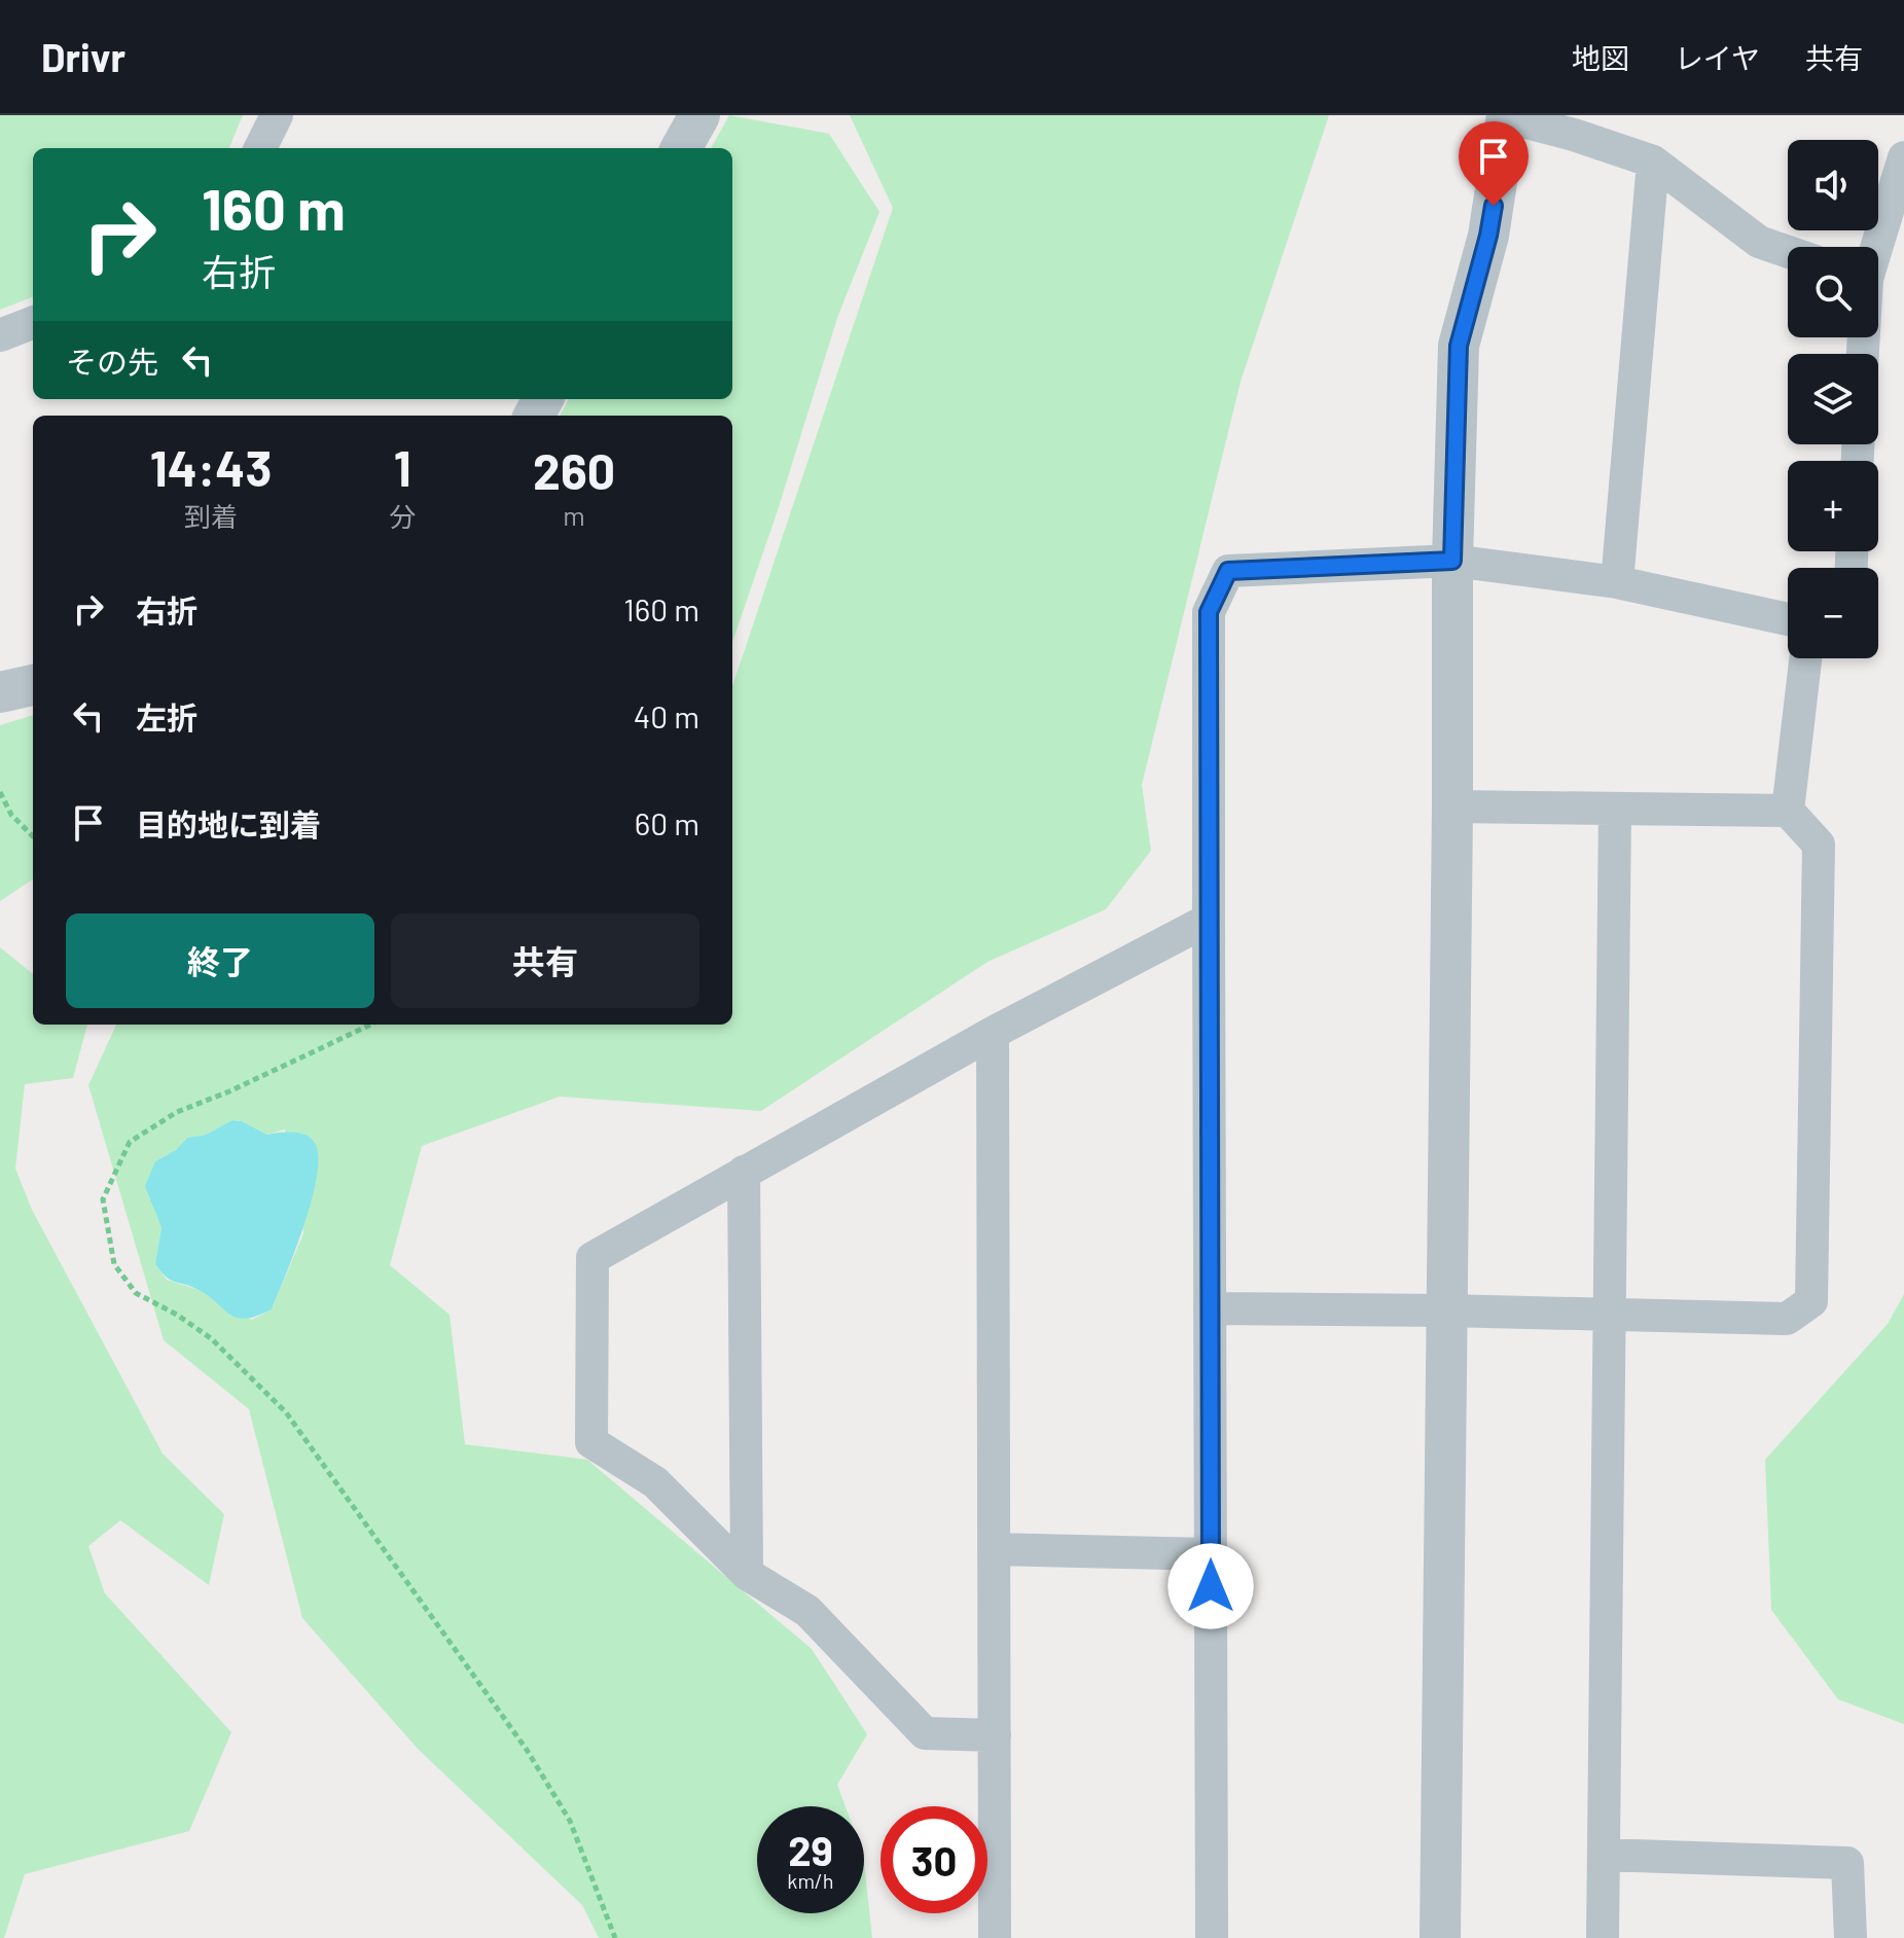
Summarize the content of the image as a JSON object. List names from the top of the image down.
{
  "page": {
    "header": "Drivr",
    "nav": ["地図", "レイヤ", "共有"],
    "map_buttons": ["+", "−"],
    "turn": ["160 m", "右折"],
    "then": "その先",
    "eta": [
      "14:43",
      "到着",
      "1",
      "分",
      "260",
      "m"
    ],
    "list": [
      {
        "name": "右折",
        "value": "160 m"
      },
      {
        "name": "左折",
        "value": "40 m"
      },
      {
        "name": "目的地に到着",
        "value": "60 m"
      }
    ],
    "buttons": ["終了", "共有"],
    "speed": "29 km/h",
    "limit": "30"
  }
}
